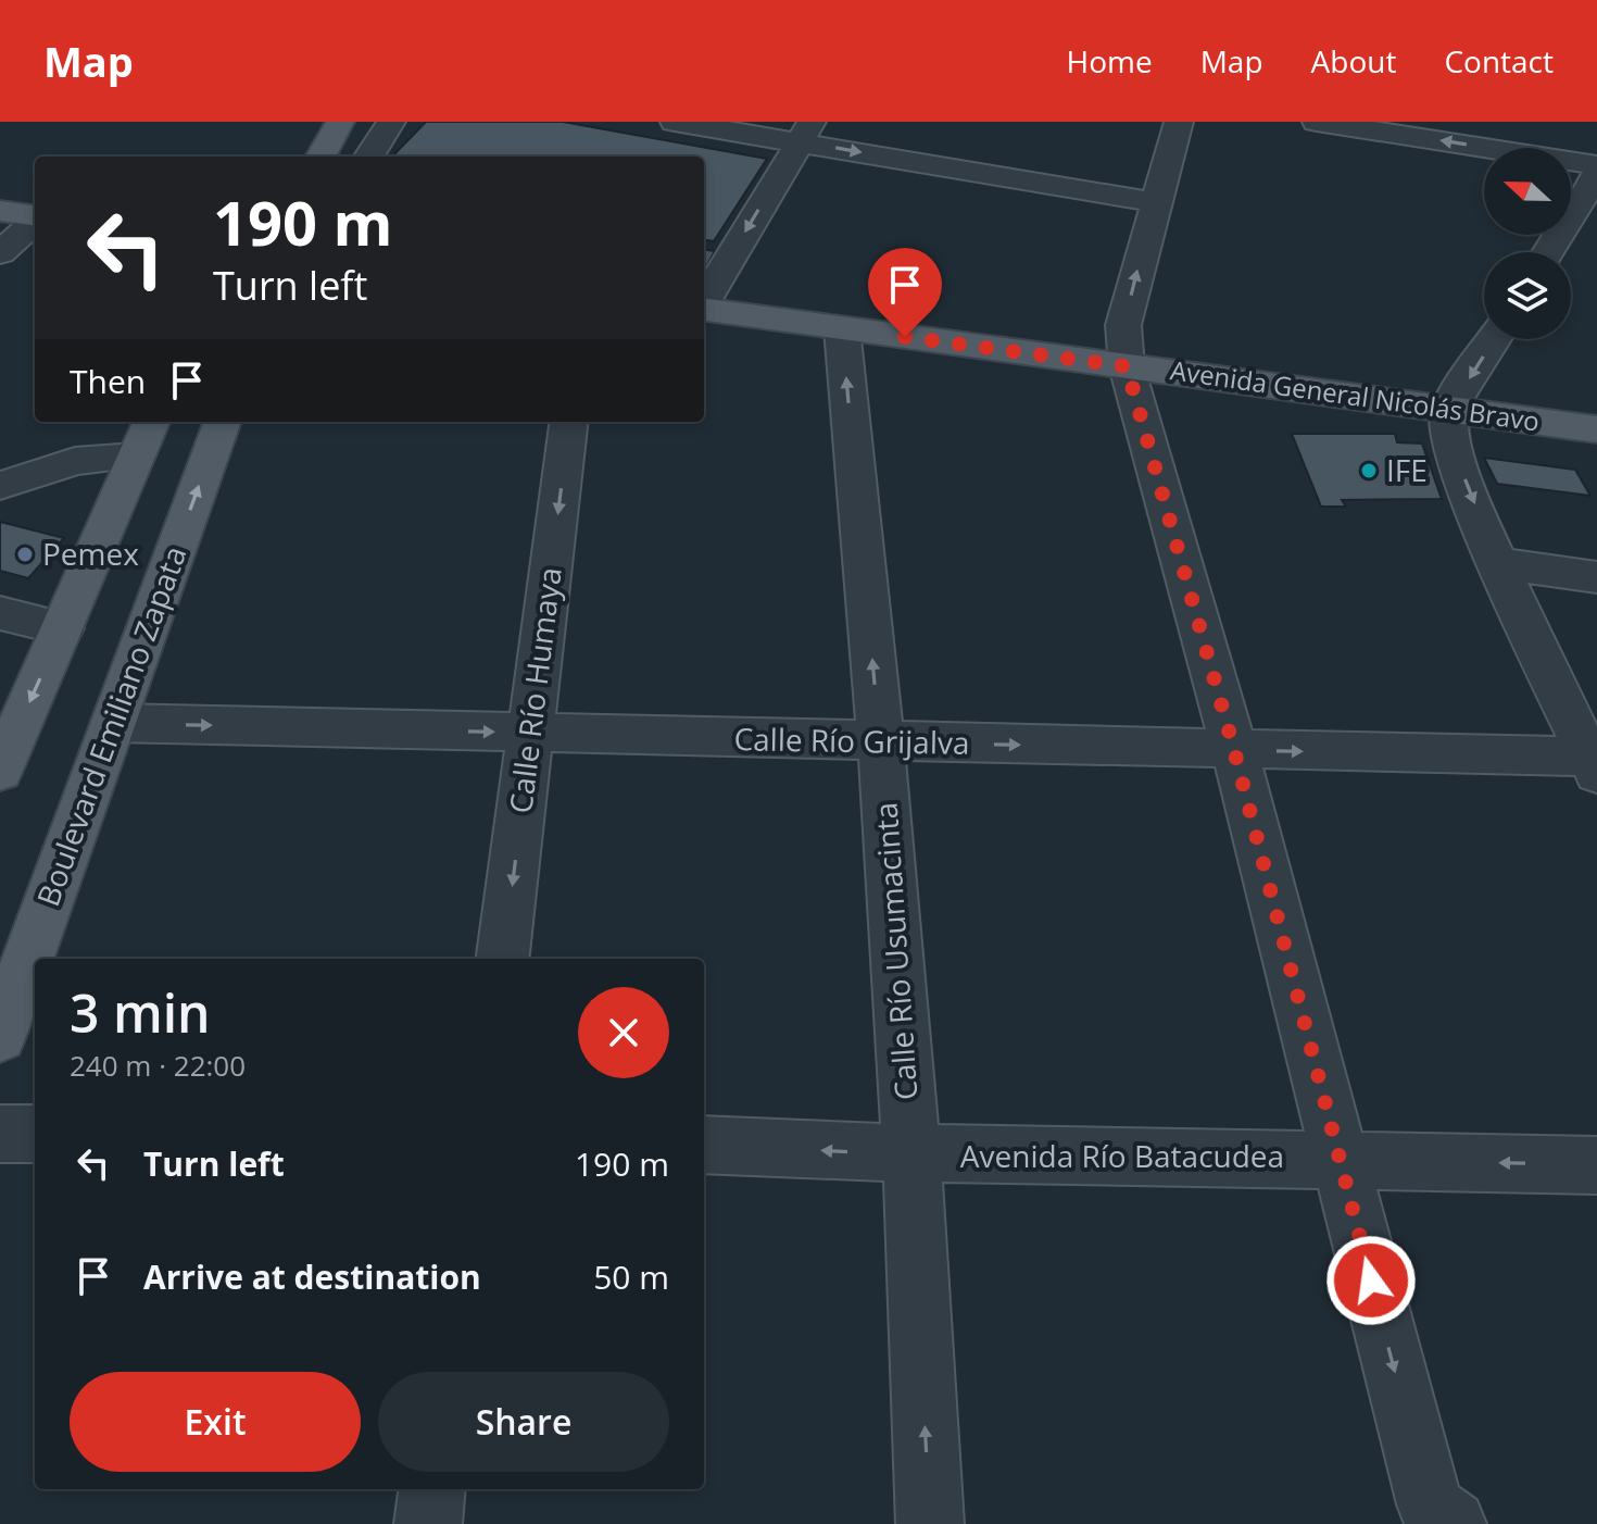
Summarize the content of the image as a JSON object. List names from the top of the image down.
{
  "streets": {
    "main road": ["Avenida General Nicolás Bravo", "Boulevard Emiliano Zapata"],
    "street": [
      "Calle Río Humaya",
      "Calle Río Grijalva",
      "Calle Río Usumacinta",
      "Avenida Río Batacudea"
    ]
  },
  "crossings": [
    ["Avenida General Nicolás Bravo", "Calle Río Usumacinta"],
    ["Calle Río Humaya", "Calle Río Grijalva"],
    ["Boulevard Emiliano Zapata", "Calle Río Grijalva"],
    ["Calle Río Grijalva", "Calle Río Usumacinta"],
    ["Calle Río Usumacinta", "Avenida Río Batacudea"]
  ],
  "one_way": ["Calle Río Humaya", "Calle Río Grijalva", "Avenida Río Batacudea"],
  "places": ["IFE", "Pemex"],
  "north": "left",
  "page": {
    "header": "Map",
    "nav": [
      "Home",
      "Map",
      "About",
      "Contact"
    ],
    "turn": ["190 m", "Turn left"],
    "then": "Then",
    "heading": ["3 min", "240 m · 22:00"],
    "list": [
      {
        "name": "Turn left",
        "value": "190 m"
      },
      {
        "name": "Arrive at destination",
        "value": "50 m"
      }
    ],
    "buttons": ["Exit", "Share"]
  }
}
